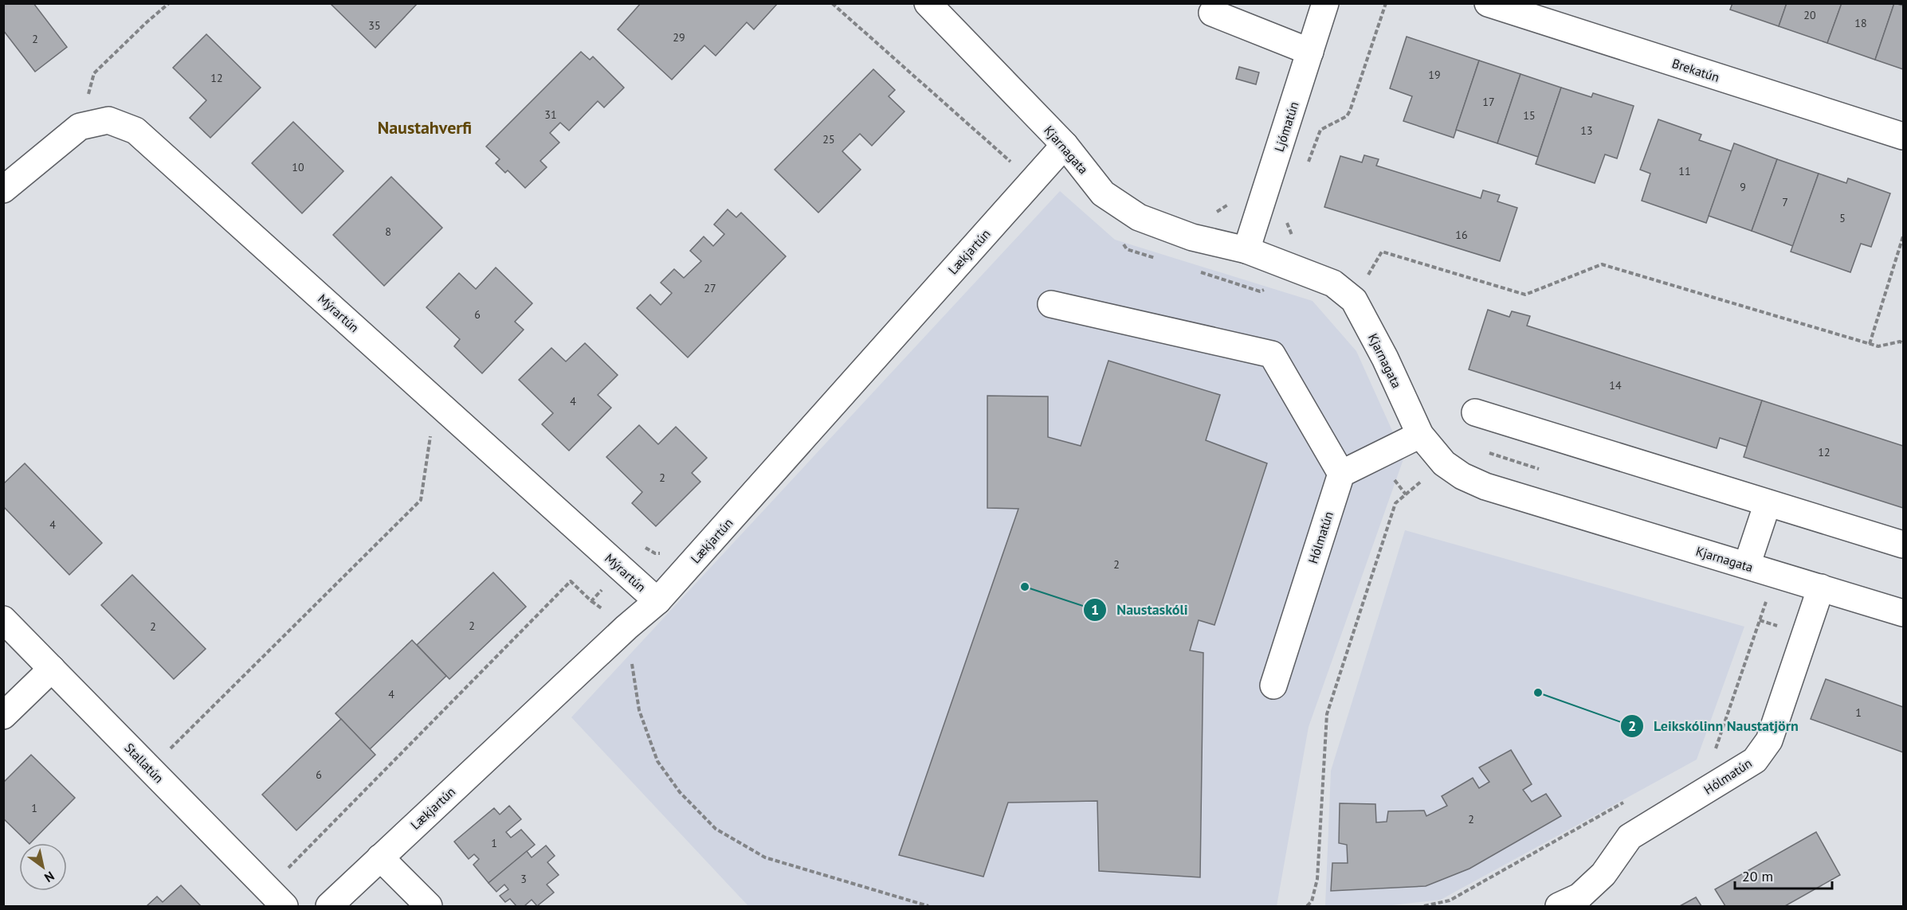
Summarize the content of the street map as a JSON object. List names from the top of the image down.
{
  "streets": {
    "street": [
      "Brekatún",
      "Ljómatún",
      "Kjarnagata",
      "Lækjartún",
      "Mýrartún",
      "Hólmatún",
      "Stallatún"
    ]
  },
  "crossings": [
    ["Ljómatún", "Kjarnagata"],
    ["Kjarnagata", "Lækjartún"],
    ["Kjarnagata", "Hólmatún"],
    ["Lækjartún", "Mýrartún"]
  ],
  "districts": ["Naustahverfi"],
  "places": ["Naustaskóli", "Leikskólinn Naustatjörn"],
  "house_numbers": [
    "20",
    "18",
    "35",
    "29",
    "2",
    "19",
    "12",
    "17",
    "31",
    "15",
    "13",
    "25",
    "10",
    "11",
    "9",
    "7",
    "5",
    "8",
    "16",
    "27",
    "6",
    "14",
    "4",
    "12",
    "2",
    "4",
    "2",
    "2",
    "2",
    "4",
    "1",
    "6",
    "1",
    "2",
    "1",
    "3"
  ],
  "scale_bar": "20 m",
  "north": "bottom right"
}
